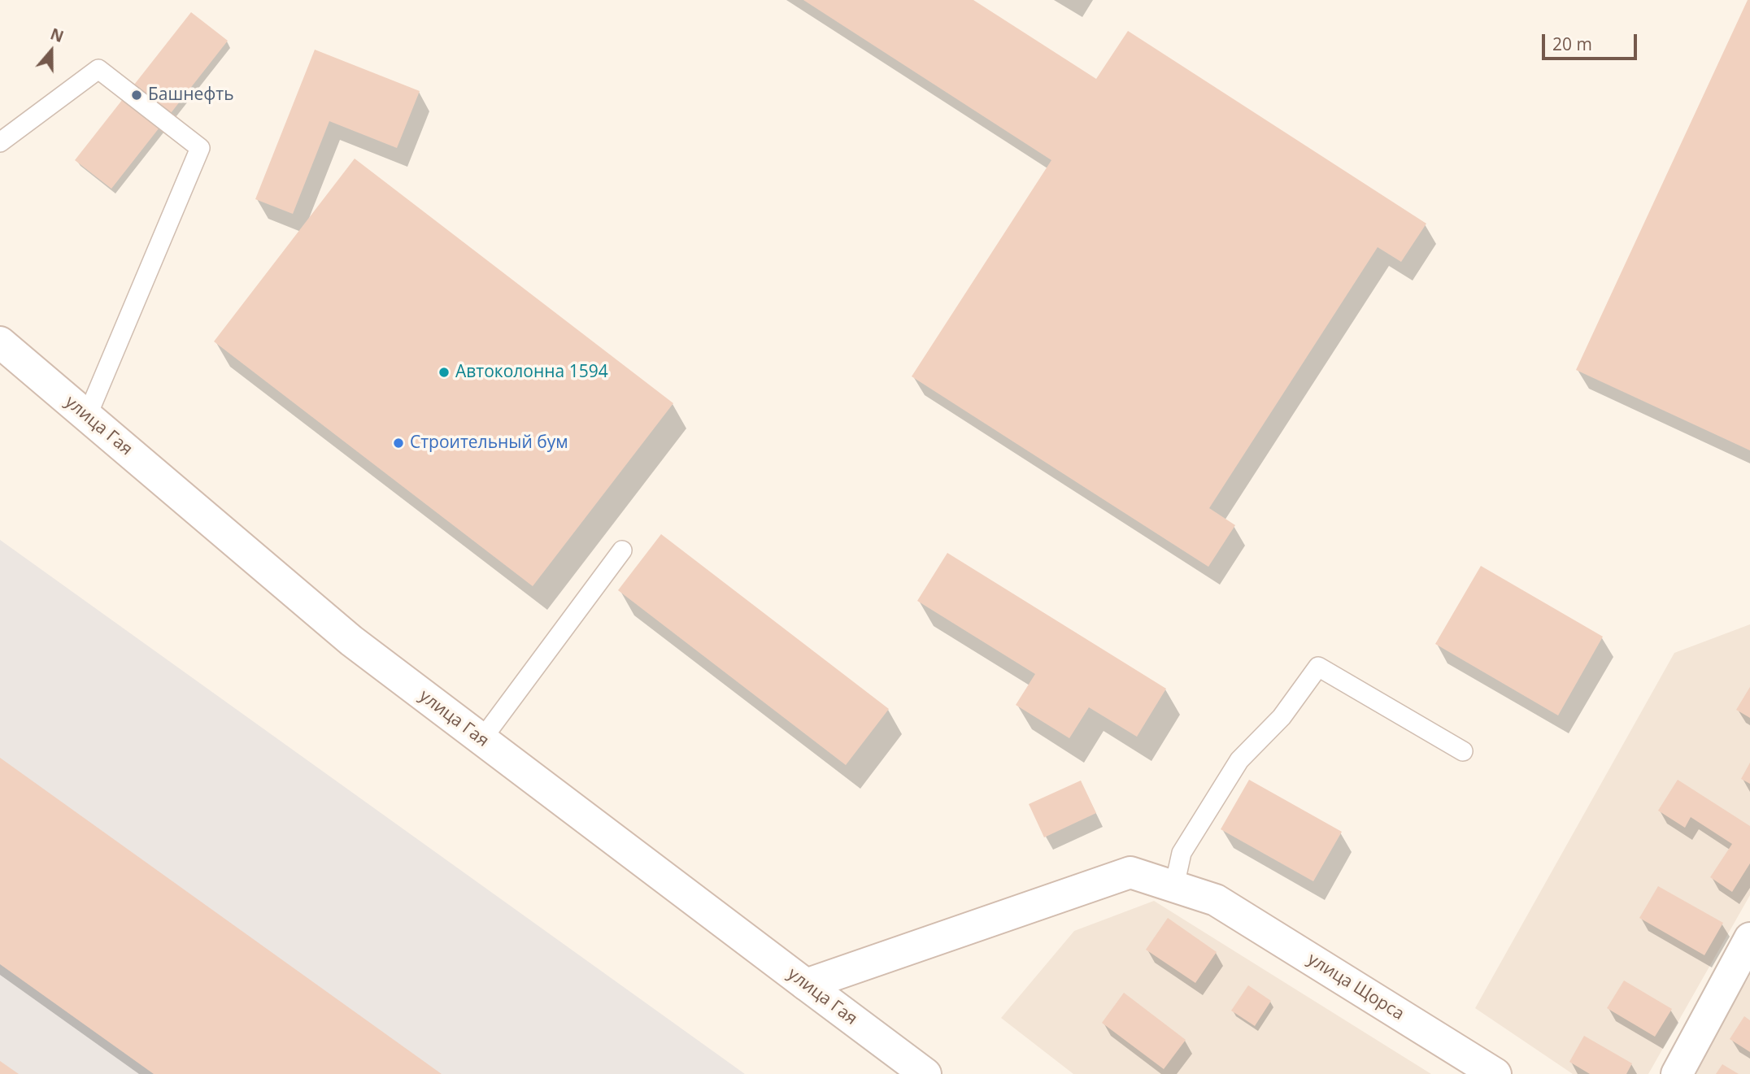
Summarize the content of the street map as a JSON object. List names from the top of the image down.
{
  "streets": {
    "main road": ["улица Гая", "улица Щорса"]
  },
  "crossings": [
    ["улица Гая", "улица Щорса"]
  ],
  "places": ["Башнефть", "Автоколонна 1594", "Строительный бум"],
  "scale_bar": "20 m",
  "north": "top"
}
